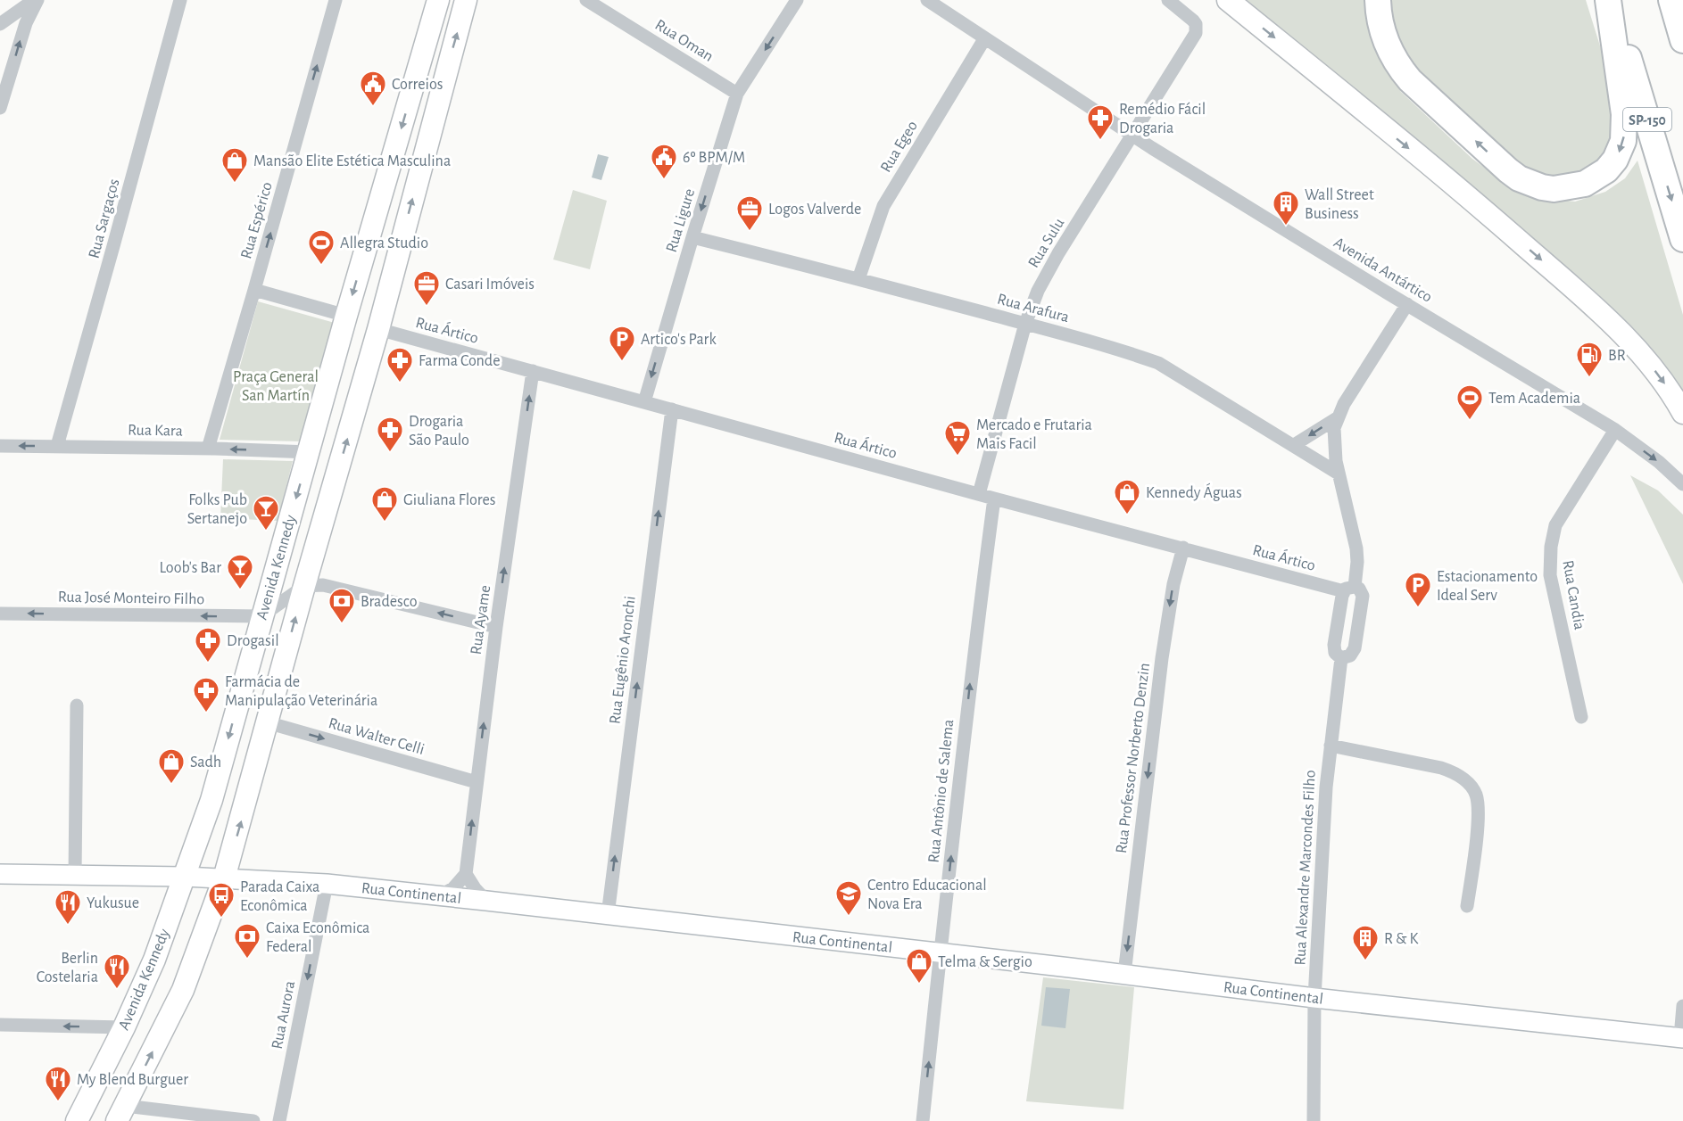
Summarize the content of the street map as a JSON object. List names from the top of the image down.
{
  "streets": {
    "highway": ["SP-150"],
    "main road": ["Avenida Kennedy"],
    "street": [
      "Rua Oman",
      "Rua Egeo",
      "Rua Sargaços",
      "Rua Espérico",
      "Rua Ligure",
      "Rua Sulu",
      "Avenida Antártico",
      "Rua Arafura",
      "Rua Ártico",
      "Rua Kara",
      "Rua Candia",
      "Rua José Monteiro Filho",
      "Rua Ayame",
      "Rua Eugênio Aronchi",
      "Rua Walter Celli",
      "Rua Professor Norberto Denzin",
      "Rua Antônio de Salema",
      "Rua Alexandre Marcondes Filho",
      "Rua Continental",
      "Rua Aurora"
    ]
  },
  "crossings": [
    ["Rua Oman", "Rua Ligure"],
    ["Rua Egeo", "Avenida Antártico"],
    ["Rua Egeo", "Rua Arafura"],
    ["Rua Sargaços", "Rua Kara"],
    ["Rua Espérico", "Rua Kara"],
    ["Rua Ligure", "Rua Arafura"],
    ["Rua Ligure", "Rua Ártico"],
    ["Rua Sulu", "Avenida Antártico"],
    ["Rua Sulu", "Rua Arafura"],
    ["Rua Sulu", "Rua Ártico"],
    ["Avenida Antártico", "Rua Candia"],
    ["Rua Ártico", "Avenida Kennedy"],
    ["Rua Ártico", "Rua Ayame"],
    ["Rua Ártico", "Rua Eugênio Aronchi"],
    ["Rua Ártico", "Rua Professor Norberto Denzin"],
    ["Rua Ártico", "Rua Antônio de Salema"],
    ["Rua Kara", "Avenida Kennedy"],
    ["Avenida Kennedy", "Rua José Monteiro Filho"],
    ["Avenida Kennedy", "Rua Walter Celli"],
    ["Avenida Kennedy", "Rua Continental"],
    ["Rua Ayame", "Rua Walter Celli"],
    ["Rua Eugênio Aronchi", "Rua Continental"],
    ["Rua Professor Norberto Denzin", "Rua Continental"],
    ["Rua Antônio de Salema", "Rua Continental"],
    ["Rua Alexandre Marcondes Filho", "Rua Continental"],
    ["Rua Continental", "Rua Aurora"]
  ],
  "one_way": [
    "Rua Espérico",
    "Rua Ligure",
    "Rua Kara",
    "Rua José Monteiro Filho",
    "Rua Ayame",
    "Rua Eugênio Aronchi",
    "Rua Walter Celli",
    "Rua Professor Norberto Denzin",
    "Rua Antônio de Salema",
    "Rua Aurora"
  ],
  "parks": ["Praça General San Martín"],
  "places": {
    "public building": ["Correios", "6º BPM/M"],
    "pharmacy": [
      "Remédio Fácil Drogaria",
      "Farma Conde",
      "Drogaria São Paulo",
      "Drogasil",
      "Farmácia de Manipulação Veterinária"
    ],
    "shop": [
      "Mansão Elite Estética Masculina",
      "Kennedy Águas",
      "Giuliana Flores",
      "Sadh",
      "Telma & Sergio"
    ],
    "building": ["Wall Street Business", "R & K"],
    "office": ["Logos Valverde", "Casari Imóveis"],
    "sports": ["Allegra Studio", "Tem Academia"],
    "parking": ["Artico's Park", "Estacionamento Ideal Serv"],
    "fuel station": ["BR"],
    "supermarket": ["Mercado e Frutaria Mais Facil"],
    "bar": ["Folks Pub Sertanejo", "Loob's Bar"],
    "bank": ["Bradesco", "Caixa Econômica Federal"],
    "school or university": ["Centro Educacional Nova Era"],
    "bus stop": ["Parada Caixa Econômica"],
    "restaurant": ["Yukusue", "Berlin Costelaria", "My Blend Burguer"]
  }
}
